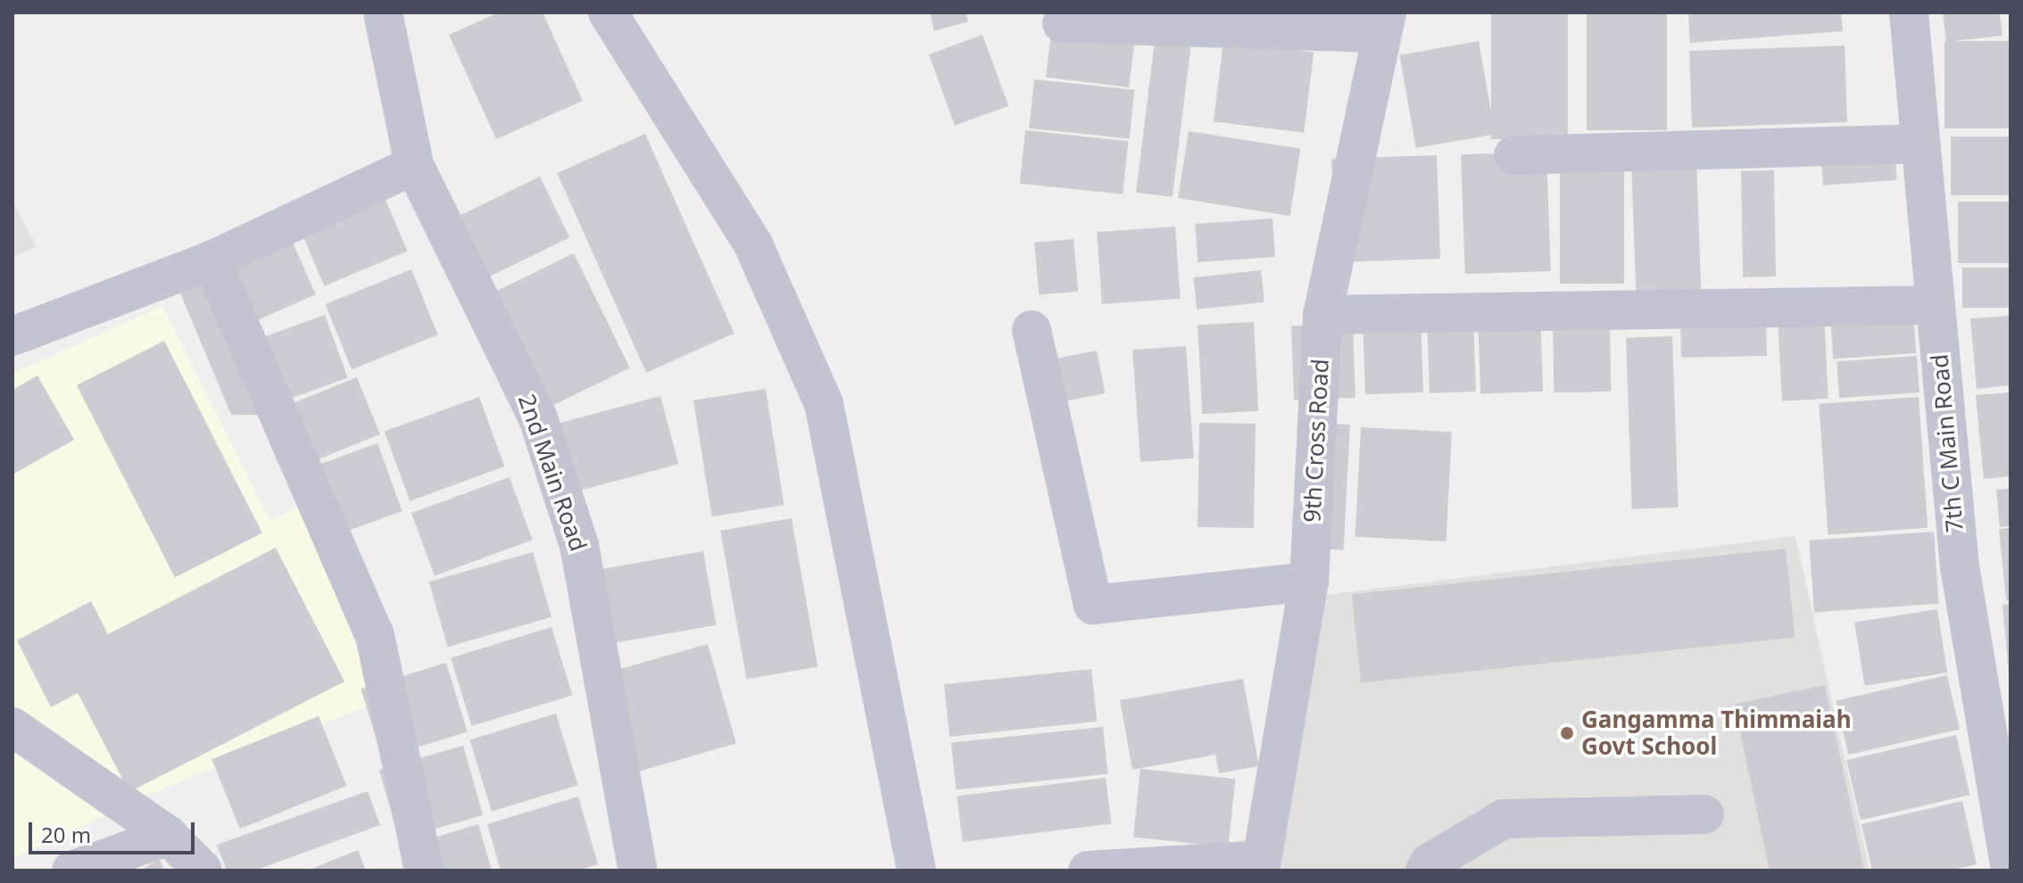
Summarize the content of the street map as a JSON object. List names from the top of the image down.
{
  "streets": {
    "street": ["9th Cross Road", "7th C Main Road", "2nd Main Road"]
  },
  "places": ["Gangamma Thimmaiah Govt School"],
  "scale_bar": "20 m"
}
